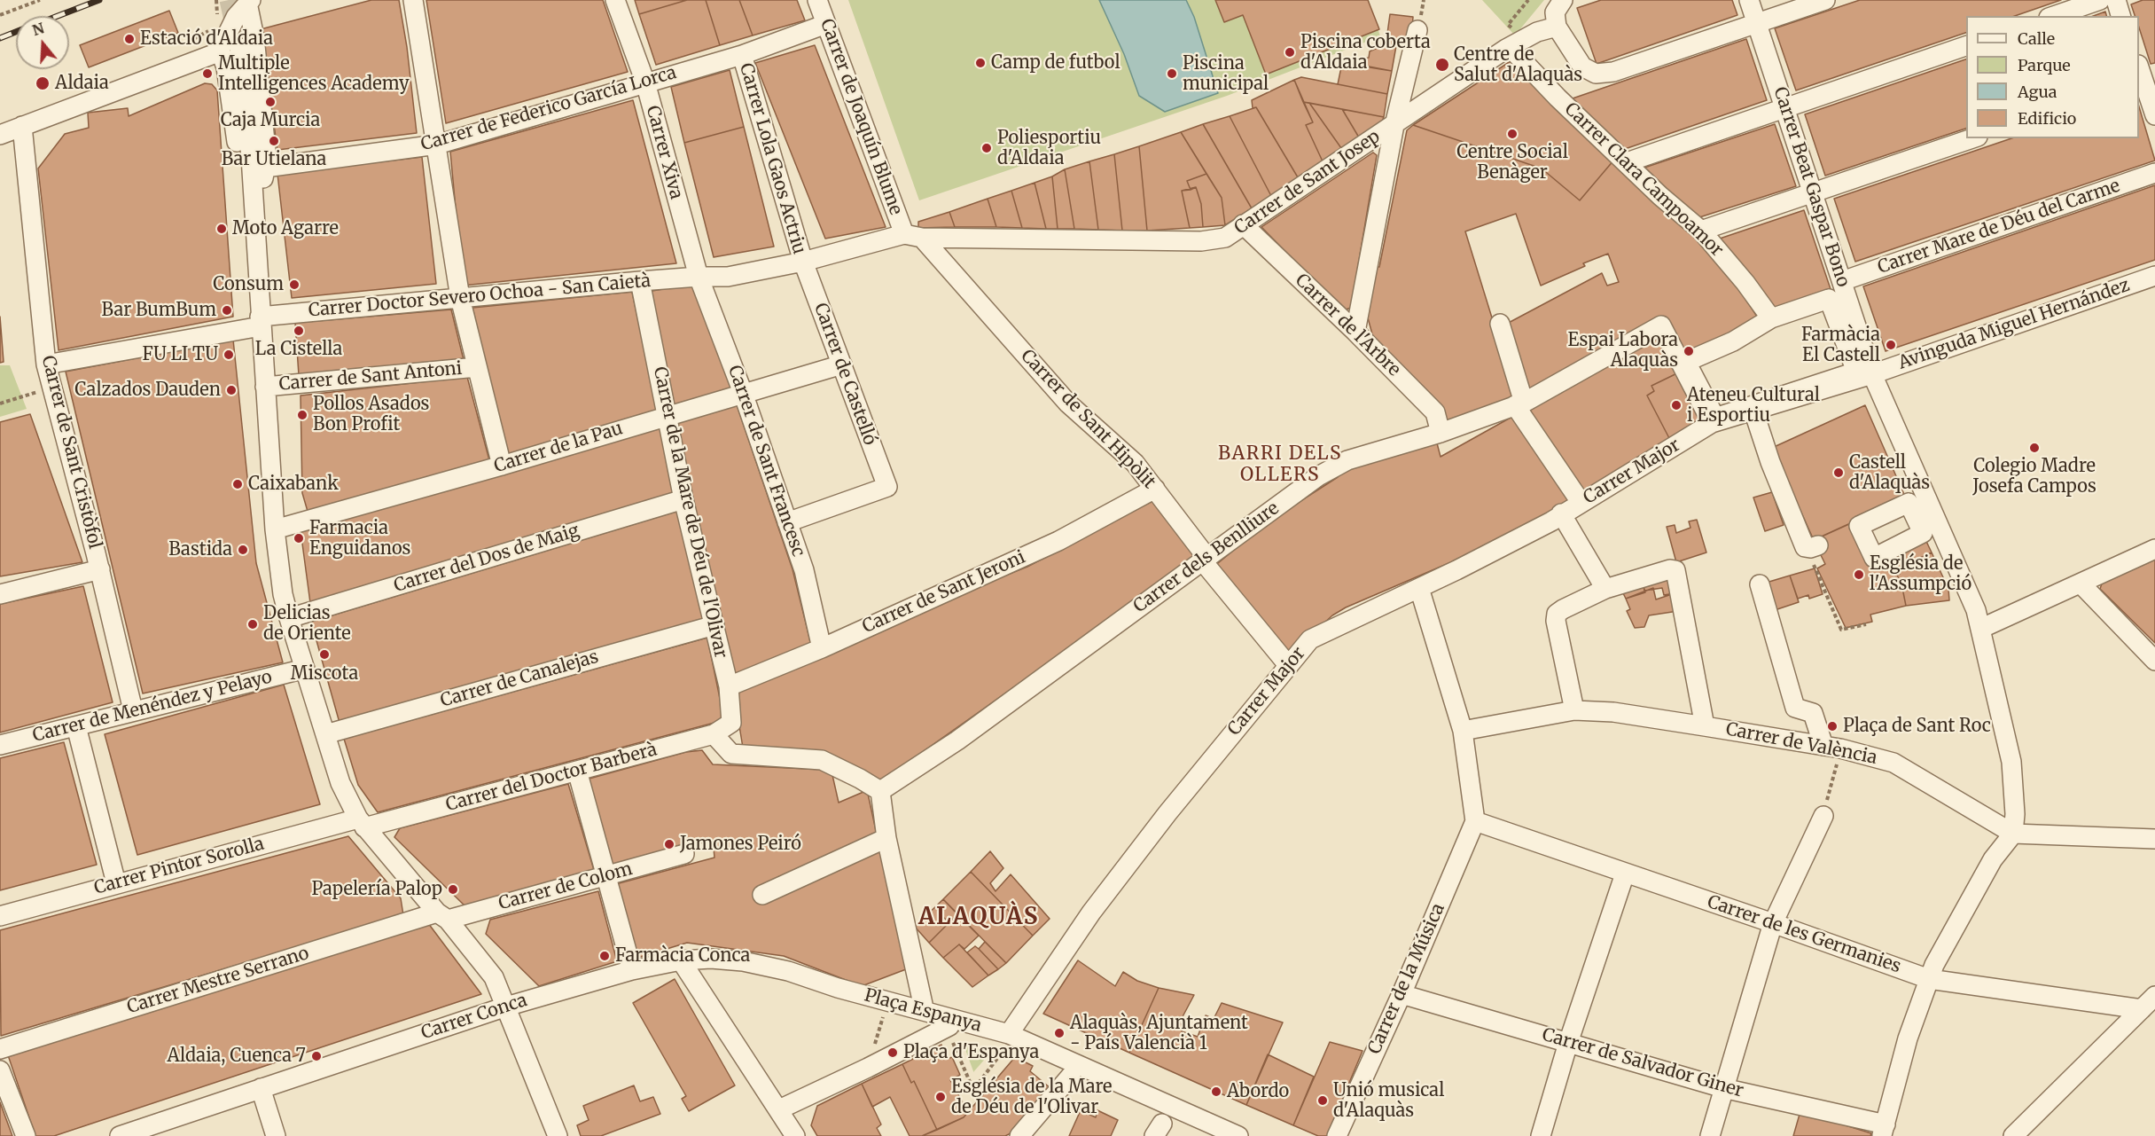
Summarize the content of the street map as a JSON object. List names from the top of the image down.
{
  "streets": {
    "street": [
      "Carrer de Federico García Lorca",
      "Carrer de Joaquín Blume",
      "Carrer Xiva",
      "Carrer Lola Gaos Actriu",
      "Carrer Clara Campoamor",
      "Carrer de Sant Josep",
      "Carrer Beat Gaspar Bono",
      "Carrer Mare de Déu del Carme",
      "Carrer Doctor Severo Ochoa - San Caietà",
      "Avinguda Miguel Hernández",
      "Carrer de l'Arbre",
      "Carrer de Castelló",
      "Carrer de Sant Antoni",
      "Carrer de Sant Hipòlit",
      "Carrer de la Pau",
      "Carrer de Sant Cristòfol",
      "Carrer de Sant Francesc",
      "Carrer Major",
      "Carrer de la Mare de Déu de l'Olivar",
      "Carrer dels Benlliure",
      "Carrer del Dos de Maig",
      "Carrer de Sant Jeroni",
      "Carrer de Canalejas",
      "Carrer de Menéndez y Pelayo",
      "Carrer de València",
      "Carrer del Doctor Barberà",
      "Carrer Pintor Sorolla",
      "Carrer de Colom",
      "Carrer de les Germanies",
      "Carrer de la Música",
      "Carrer Mestre Serrano",
      "Plaça Espanya",
      "Carrer Conca",
      "Carrer de Salvador Giner"
    ]
  },
  "crossings": [
    ["Carrer de Federico García Lorca", "Carrer de Joaquín Blume"],
    ["Carrer de Federico García Lorca", "Carrer Xiva"],
    ["Carrer de Federico García Lorca", "Carrer Lola Gaos Actriu"],
    ["Carrer de Joaquín Blume", "Carrer de Sant Josep"],
    ["Carrer de Joaquín Blume", "Carrer de Sant Hipòlit"],
    ["Carrer Xiva", "Carrer Doctor Severo Ochoa - San Caietà"],
    ["Carrer Xiva", "Carrer de Sant Francesc"],
    ["Carrer Lola Gaos Actriu", "Carrer de Sant Josep"],
    ["Carrer Lola Gaos Actriu", "Carrer Doctor Severo Ochoa - San Caietà"],
    ["Carrer Lola Gaos Actriu", "Carrer de Castelló"],
    ["Carrer Clara Campoamor", "Carrer de Sant Josep"],
    ["Carrer de Sant Josep", "Carrer Doctor Severo Ochoa - San Caietà"],
    ["Carrer de Sant Josep", "Carrer de l'Arbre"],
    ["Carrer de Sant Josep", "Carrer de Castelló"],
    ["Carrer de Sant Josep", "Carrer de Sant Hipòlit"],
    ["Carrer Beat Gaspar Bono", "Carrer Mare de Déu del Carme"],
    ["Carrer Beat Gaspar Bono", "Avinguda Miguel Hernández"],
    ["Carrer Beat Gaspar Bono", "Carrer de València"],
    ["Carrer Doctor Severo Ochoa - San Caietà", "Carrer de Castelló"],
    ["Carrer Doctor Severo Ochoa - San Caietà", "Carrer de Sant Cristòfol"],
    ["Carrer Doctor Severo Ochoa - San Caietà", "Carrer de Sant Francesc"],
    ["Carrer Doctor Severo Ochoa - San Caietà", "Carrer de la Mare de Déu de l'Olivar"],
    ["Avinguda Miguel Hernández", "Carrer Major"],
    ["Carrer de l'Arbre", "Carrer dels Benlliure"],
    ["Carrer de Castelló", "Carrer de la Pau"],
    ["Carrer de Castelló", "Carrer de Sant Francesc"],
    ["Carrer de Sant Hipòlit", "Carrer Major"],
    ["Carrer de Sant Hipòlit", "Carrer dels Benlliure"],
    ["Carrer de Sant Hipòlit", "Carrer de Sant Jeroni"],
    ["Carrer de la Pau", "Carrer de Sant Francesc"],
    ["Carrer de la Pau", "Carrer de la Mare de Déu de l'Olivar"],
    ["Carrer de Sant Cristòfol", "Carrer de Menéndez y Pelayo"],
    ["Carrer de Sant Francesc", "Carrer de Sant Jeroni"],
    ["Carrer Major", "Carrer dels Benlliure"],
    ["Carrer Major", "Plaça Espanya"],
    ["Carrer de la Mare de Déu de l'Olivar", "Carrer del Dos de Maig"],
    ["Carrer de la Mare de Déu de l'Olivar", "Carrer de Sant Jeroni"],
    ["Carrer de la Mare de Déu de l'Olivar", "Carrer de Canalejas"],
    ["Carrer de la Mare de Déu de l'Olivar", "Carrer del Doctor Barberà"],
    ["Carrer del Doctor Barberà", "Carrer Pintor Sorolla"],
    ["Carrer de Colom", "Carrer Mestre Serrano"],
    ["Carrer de les Germanies", "Carrer de la Música"],
    ["Carrer de la Música", "Carrer de Salvador Giner"],
    ["Plaça Espanya", "Carrer Conca"]
  ],
  "districts": ["BARRI DELS OLLERS", "ALAQUÀS"],
  "places": [
    "Estació d'Aldaia",
    "Piscina coberta d'Aldaia",
    "Camp de futbol",
    "Centre de Salut d'Alaquàs",
    "Multiple Intelligences Academy",
    "Piscina municipal",
    "Aldaia",
    "Caja Murcia",
    "Centre Social Benàger",
    "Bar Utielana",
    "Poliesportiu d'Aldaia",
    "Moto Agarre",
    "Consum",
    "Bar BumBum",
    "La Cistella",
    "Farmàcia El Castell",
    "Espai Labora Alaquàs",
    "FU LI TU",
    "Calzados Dauden",
    "Ateneu Cultural i Esportiu",
    "Pollos Asados Bon Profit",
    "Colegio Madre Josefa Campos",
    "Castell d'Alaquàs",
    "Caixabank",
    "Farmacia Enguidanos",
    "Bastida",
    "Església de l'Assumpció",
    "Delicias de Oriente",
    "Miscota",
    "Plaça de Sant Roc",
    "Jamones Peiró",
    "Papelería Palop",
    "Farmàcia Conca",
    "Alaquàs, Ajuntament - País Valencià 1",
    "Plaça d'Espanya",
    "Aldaia, Cuenca 7",
    "Abordo",
    "Església de la Mare de Déu de l'Olivar",
    "Unió musical d'Alaquàs"
  ],
  "legend": [
    "Calle",
    "Parque",
    "Agua",
    "Edificio"
  ],
  "north": "top"
}
